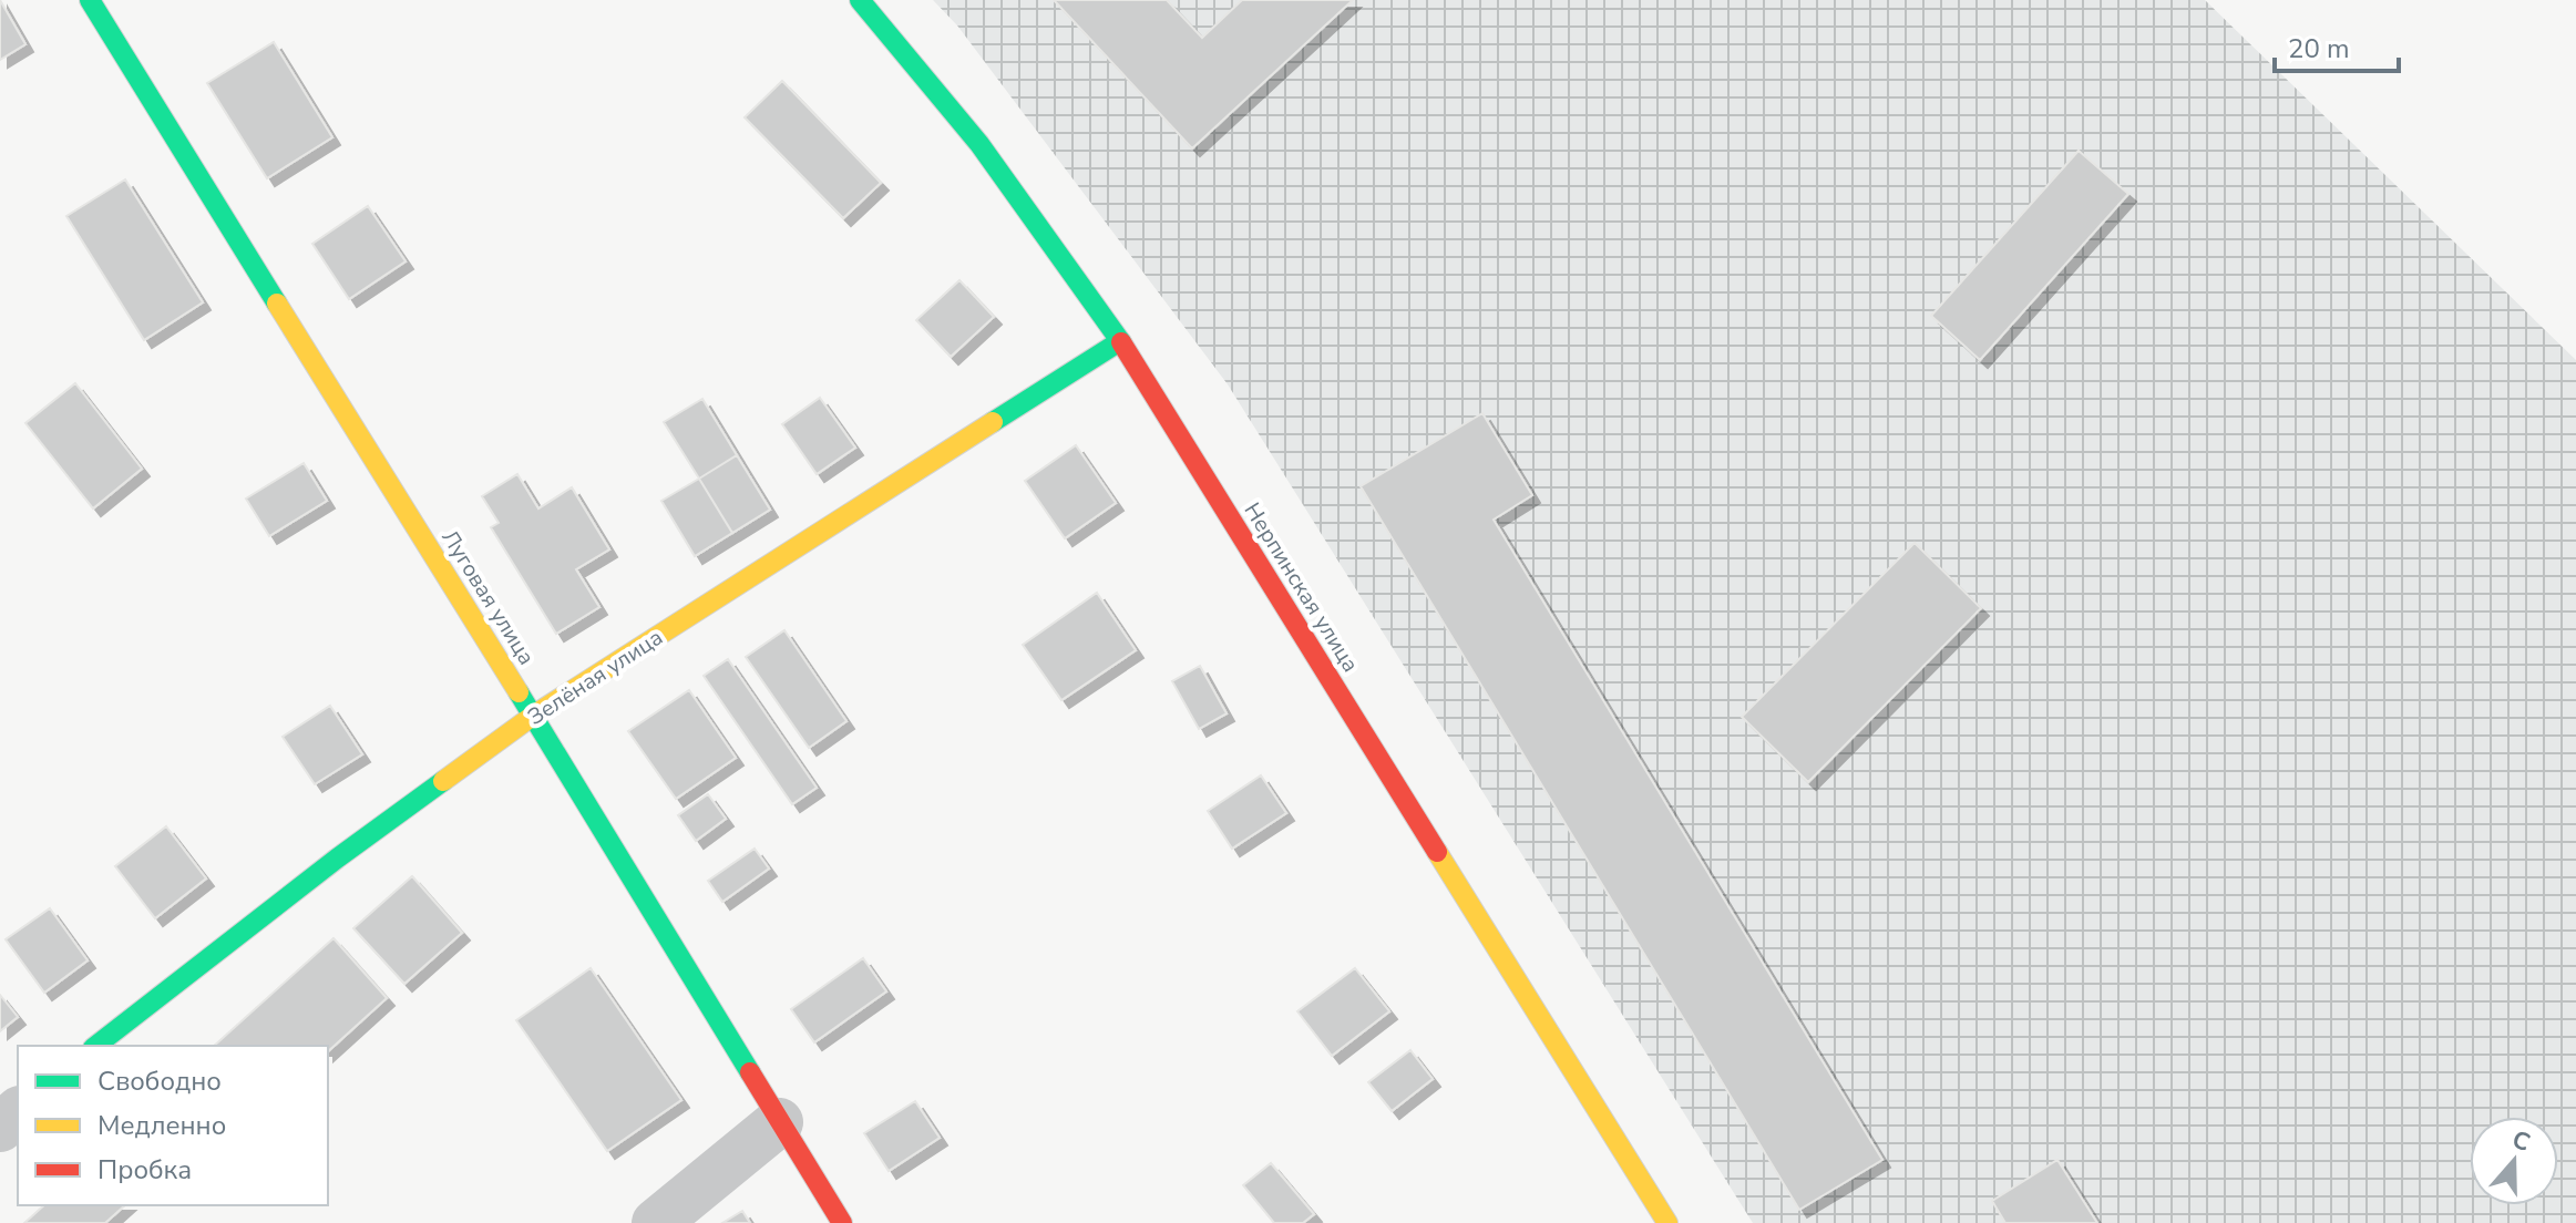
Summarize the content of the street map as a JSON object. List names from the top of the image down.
{
  "streets": {
    "street": ["Нерпинская улица", "Луговая улица", "Зелёная улица"]
  },
  "crossings": [
    ["Нерпинская улица", "Зелёная улица"],
    ["Луговая улица", "Зелёная улица"]
  ],
  "legend": ["Свободно", "Медленно", "Пробка"],
  "scale_bar": "20 m",
  "north": "top"
}
